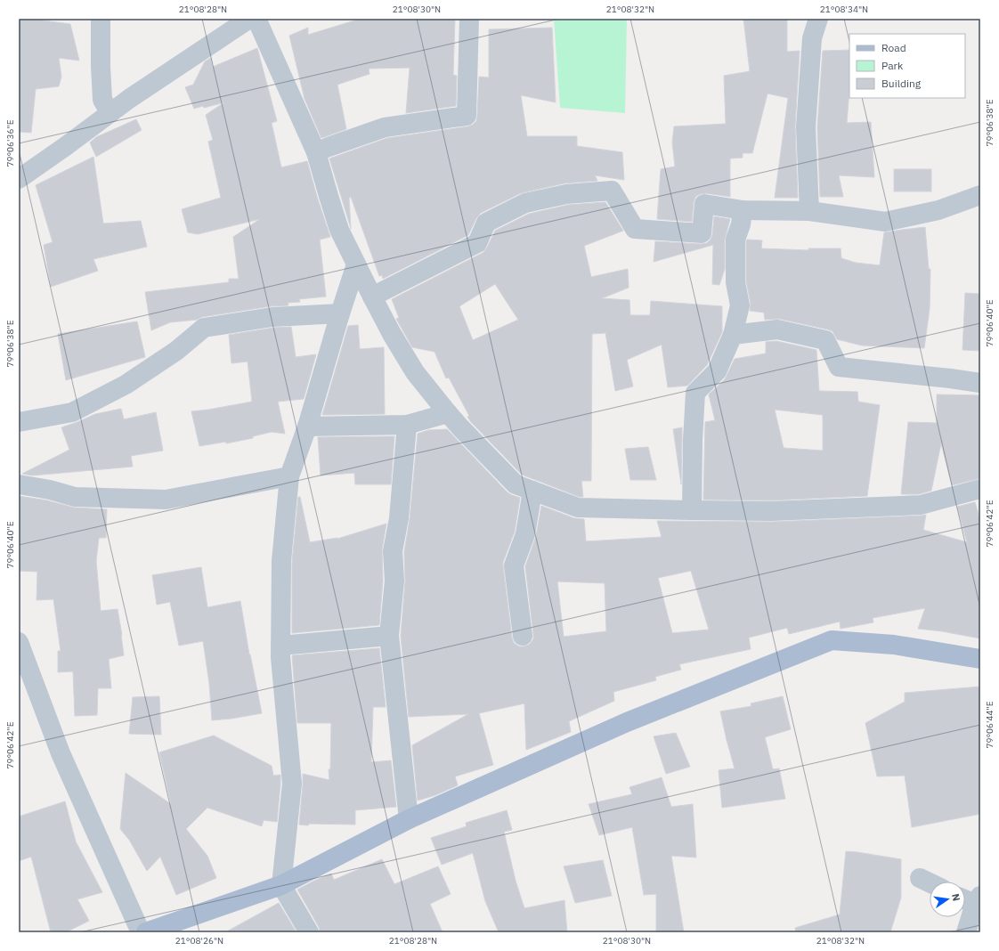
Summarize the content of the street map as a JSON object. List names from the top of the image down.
{
  "legend": ["Road", "Park", "Building"],
  "north": "right",
  "coordinates": [
    "21°08'28\"N",
    "21°08'30\"N",
    "21°08'32\"N",
    "21°08'34\"N",
    "79°06'38\"E",
    "79°06'36\"E",
    "79°06'40\"E",
    "79°06'42\"E",
    "79°06'44\"E",
    "21°08'26\"N"
  ]
}
